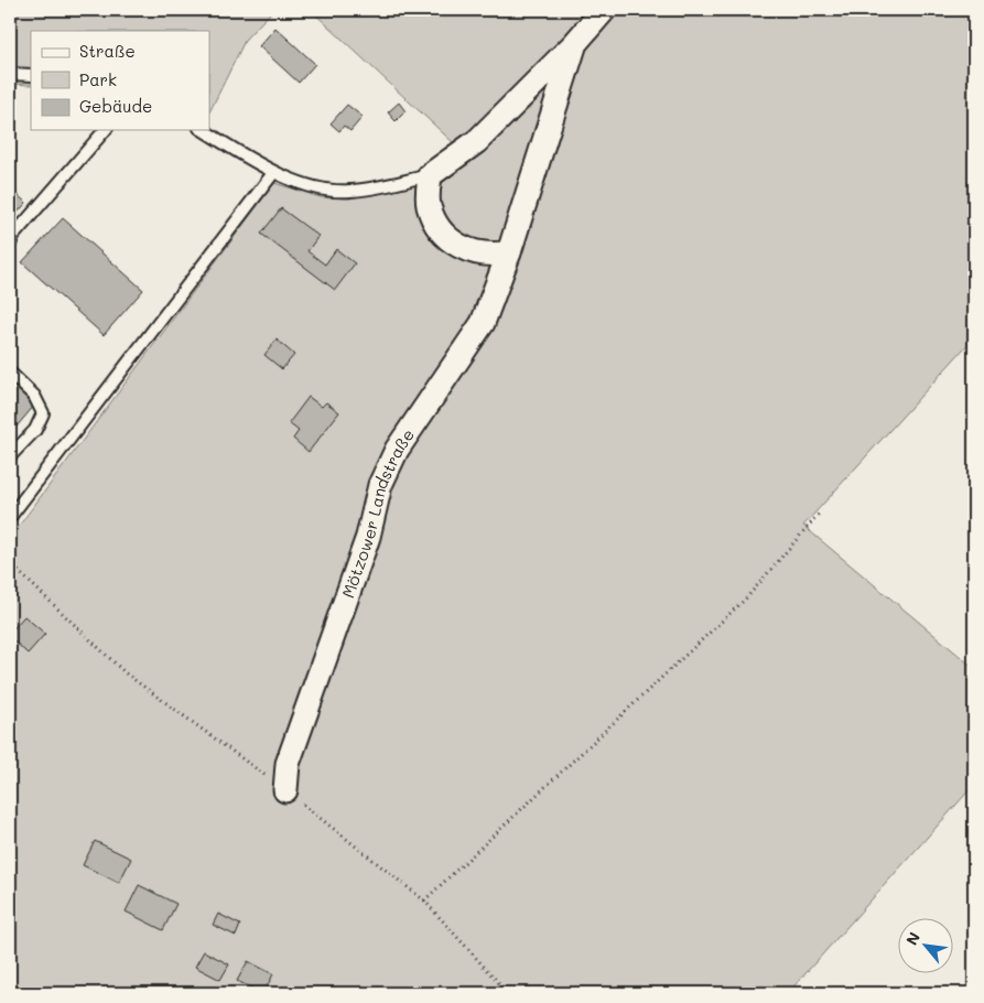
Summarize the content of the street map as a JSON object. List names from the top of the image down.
{
  "streets": {
    "street": ["Mötzower Landstraße"]
  },
  "legend": ["Straße", "Park", "Gebäude"],
  "north": "top left"
}
